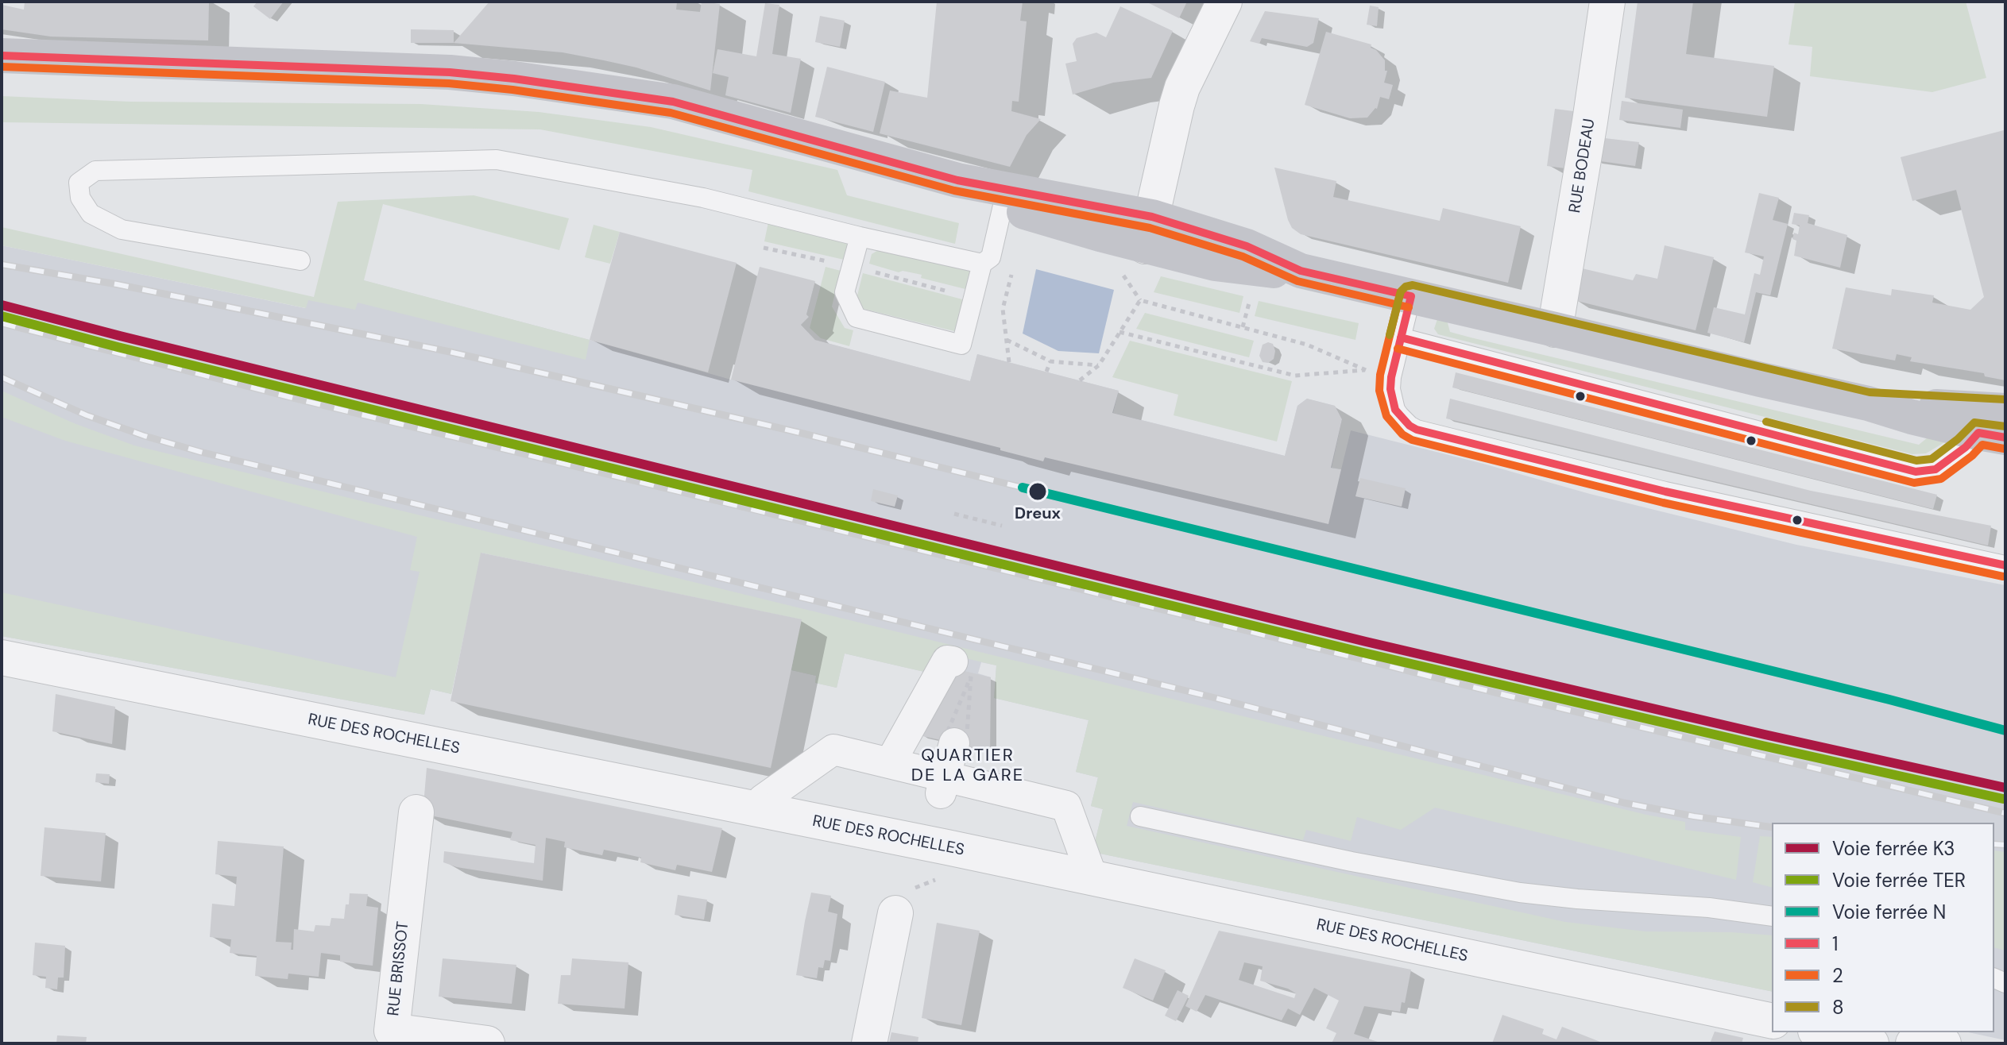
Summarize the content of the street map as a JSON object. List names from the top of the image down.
{
  "streets": {
    "street": ["RUE BODEAU", "RUE DES ROCHELLES", "RUE BRISSOT"]
  },
  "districts": ["QUARTIER DE LA GARE"],
  "places": ["Dreux"],
  "lines": [
    "transit line 1",
    "transit line 2",
    "transit line 8",
    "rail line K3",
    "rail line TER",
    "rail line N"
  ],
  "legend": [
    "Voie ferrée K3",
    "Voie ferrée TER",
    "Voie ferrée N",
    "1",
    "2",
    "8"
  ]
}
